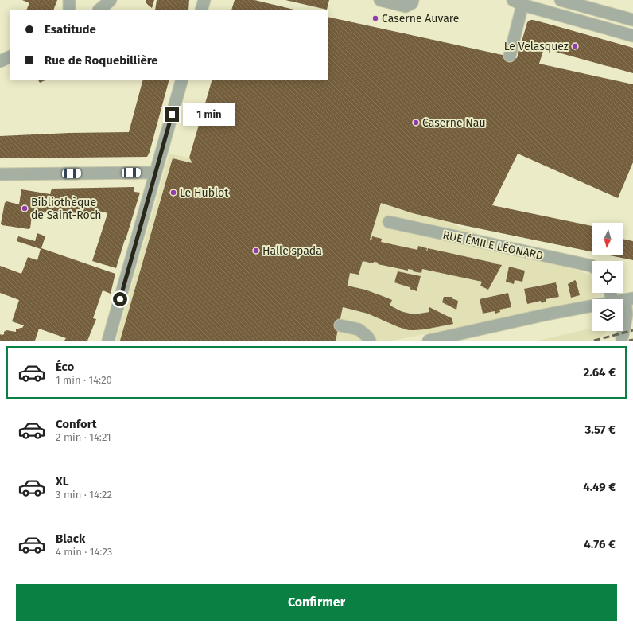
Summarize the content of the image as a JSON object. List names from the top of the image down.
{
  "streets": {
    "street": ["RUE ÉMILE LÉONARD"]
  },
  "places": [
    "Caserne Auvare",
    "Le Velasquez",
    "Caserne Nau",
    "Le Hublot",
    "Bibliothèque de Saint-Roch",
    "Halle spada"
  ],
  "north": "bottom",
  "page": {
    "banner": ["Esatitude", "Rue de Roquebillière"],
    "bubble": "1 min",
    "list": [
      {
        "name": "Éco",
        "note": "1 min · 14:20",
        "value": "2.64 €"
      },
      {
        "name": "Confort",
        "note": "2 min · 14:21",
        "value": "3.57 €"
      },
      {
        "name": "XL",
        "note": "3 min · 14:22",
        "value": "4.49 €"
      },
      {
        "name": "Black",
        "note": "4 min · 14:23",
        "value": "4.76 €"
      }
    ],
    "buttons": "Confirmer"
  }
}
